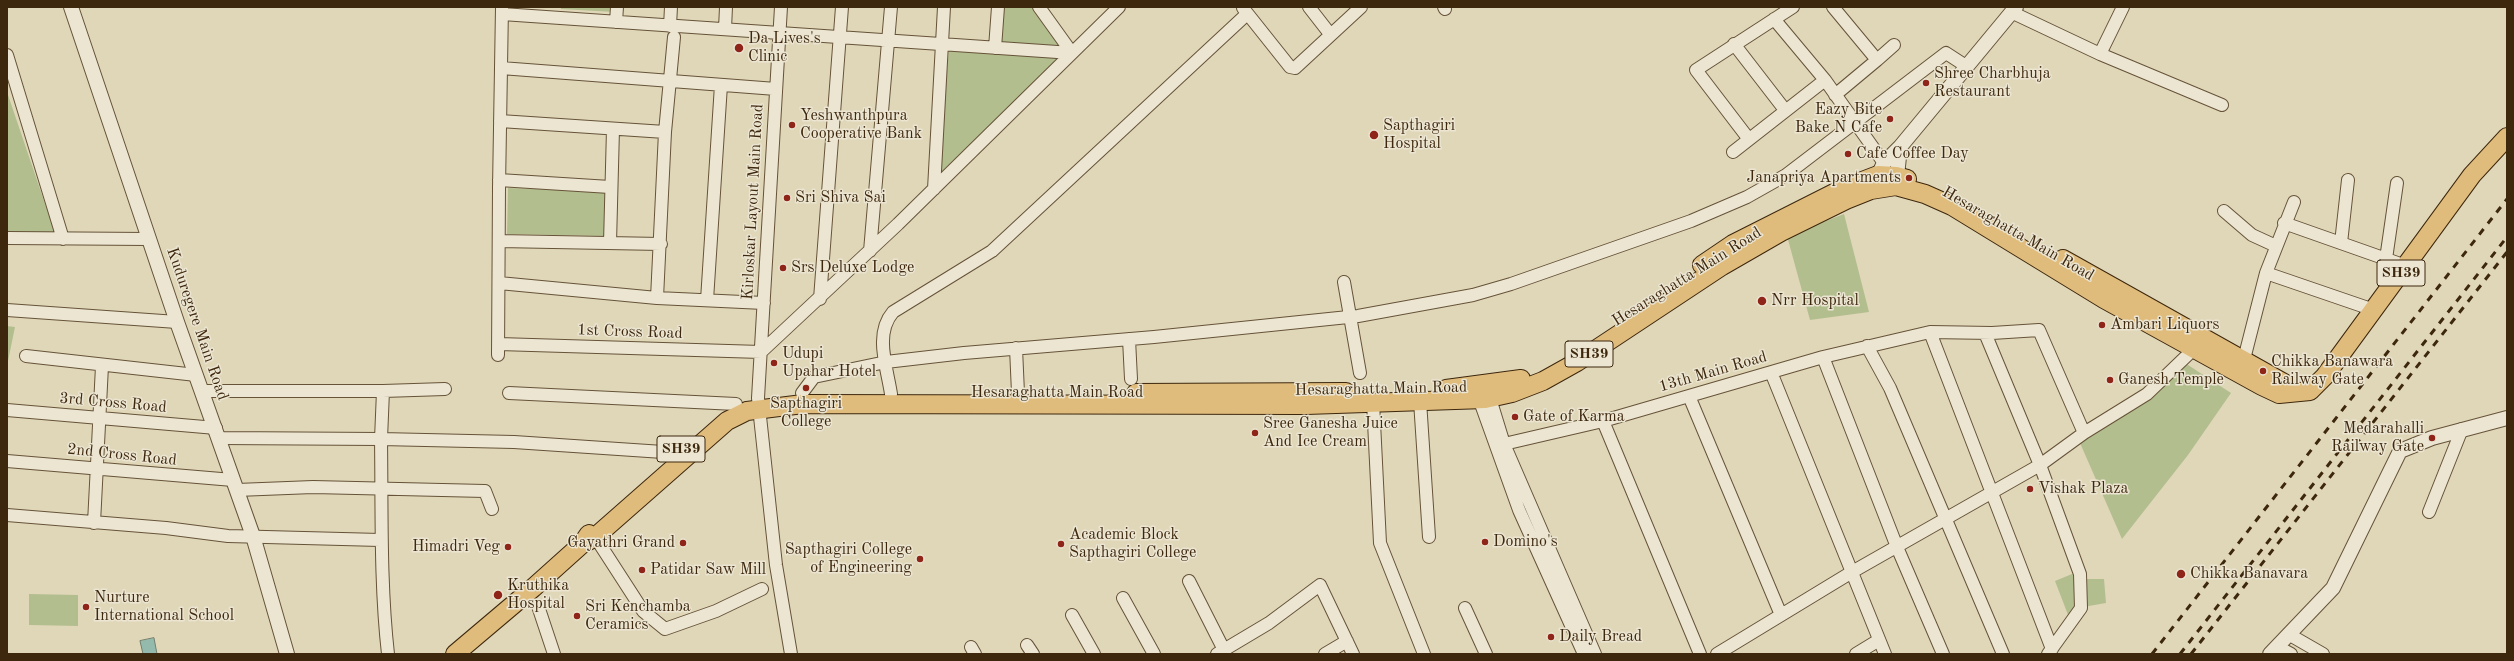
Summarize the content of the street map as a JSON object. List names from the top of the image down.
{
  "streets": {
    "main road": ["Hesaraghatta Main Road", "SH39"],
    "street": [
      "Kirloskar Layout Main Road",
      "Kuduregere Main Road",
      "1st Cross Road",
      "13th Main Road",
      "3rd Cross Road",
      "2nd Cross Road"
    ]
  },
  "crossings": [
    ["Kirloskar Layout Main Road", "SH39"],
    ["Kirloskar Layout Main Road", "1st Cross Road"],
    ["SH39", "3rd Cross Road"],
    ["Kuduregere Main Road", "3rd Cross Road"],
    ["Kuduregere Main Road", "2nd Cross Road"]
  ],
  "places": [
    "Da Lives's Clinic",
    "Shree Charbhuja Restaurant",
    "Eazy Bite Bake N Cafe",
    "Yeshwanthpura Cooperative Bank",
    "Sapthagiri Hospital",
    "Cafe Coffee Day",
    "Janapriya Apartments",
    "Sri Shiva Sai",
    "Srs Deluxe Lodge",
    "Nrr Hospital",
    "Ambari Liquors",
    "Udupi Upahar Hotel",
    "Chikka Banawara Railway Gate",
    "Ganesh Temple",
    "Sapthagiri College",
    "Gate of Karma",
    "Sree Ganesha Juice And Ice Cream",
    "Medarahalli Railway Gate",
    "Vishak Plaza",
    "Domino's",
    "Gayathri Grand",
    "Academic Block Sapthagiri College",
    "Himadri Veg",
    "Sapthagiri College of Engineering",
    "Patidar Saw Mill",
    "Chikka Banavara",
    "Kruthika Hospital",
    "Nurture International School",
    "Sri Kenchamba Ceramics",
    "Daily Bread"
  ]
}
